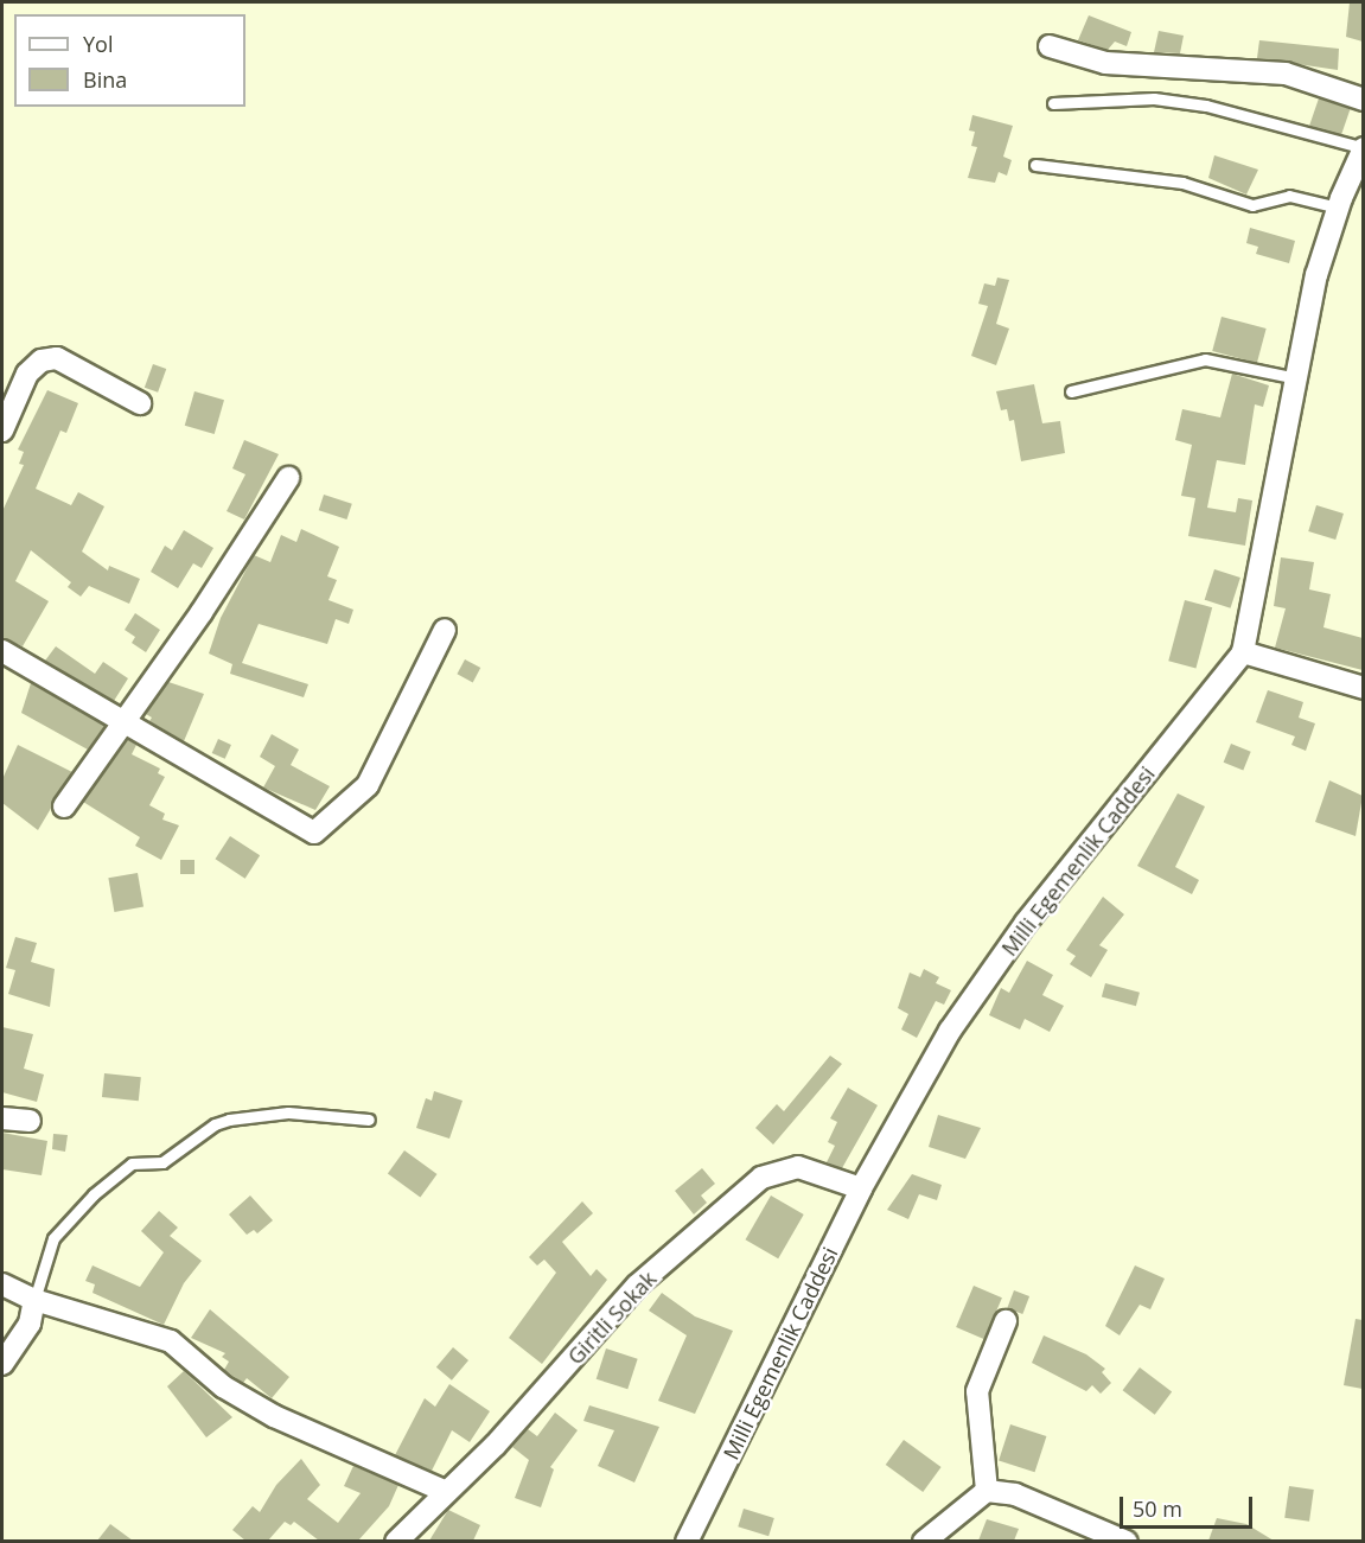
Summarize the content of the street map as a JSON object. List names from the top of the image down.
{
  "streets": {
    "street": ["Milli Egemenlik Caddesi", "Giritli Sokak"]
  },
  "crossings": [
    ["Milli Egemenlik Caddesi", "Giritli Sokak"]
  ],
  "legend": ["Yol", "Bina"],
  "scale_bar": "50 m"
}
